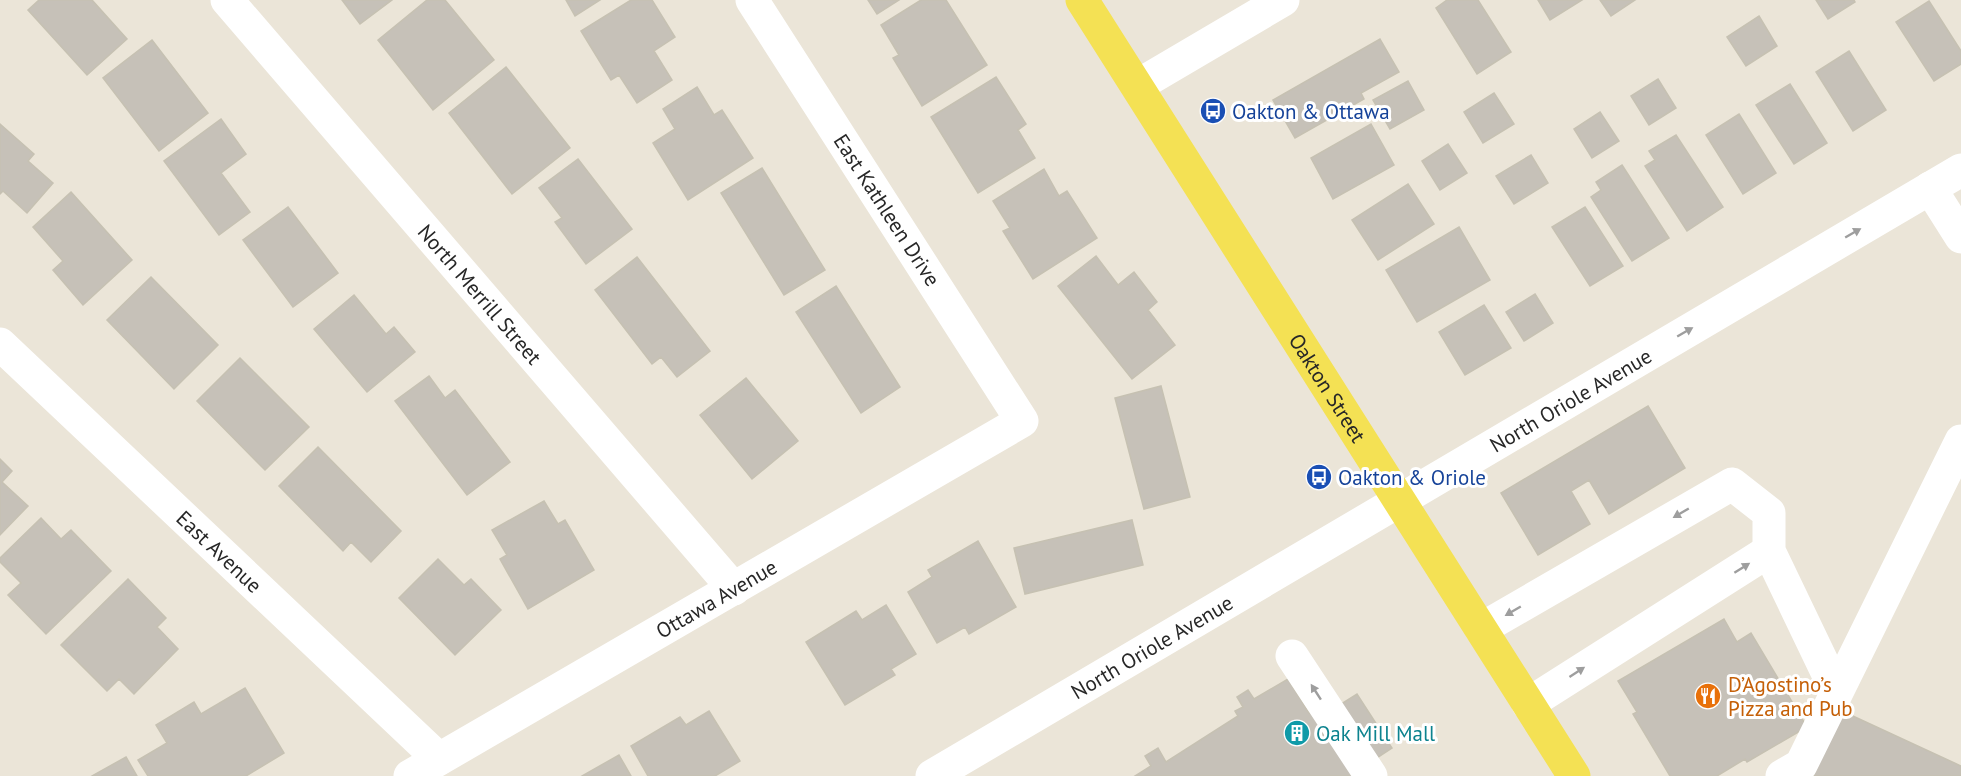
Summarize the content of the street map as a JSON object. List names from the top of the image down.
{
  "streets": {
    "main road": ["Oakton Street"],
    "street": [
      "East Kathleen Drive",
      "North Merrill Street",
      "North Oriole Avenue",
      "East Avenue",
      "Ottawa Avenue"
    ]
  },
  "crossings": [
    ["East Kathleen Drive", "Ottawa Avenue"],
    ["North Merrill Street", "Ottawa Avenue"],
    ["Oakton Street", "North Oriole Avenue"],
    ["East Avenue", "Ottawa Avenue"]
  ],
  "places": {
    "bus stop": ["Oakton & Ottawa", "Oakton & Oriole"],
    "restaurant": ["D’Agostino’s Pizza and Pub"],
    "building": ["Oak Mill Mall"]
  }
}
